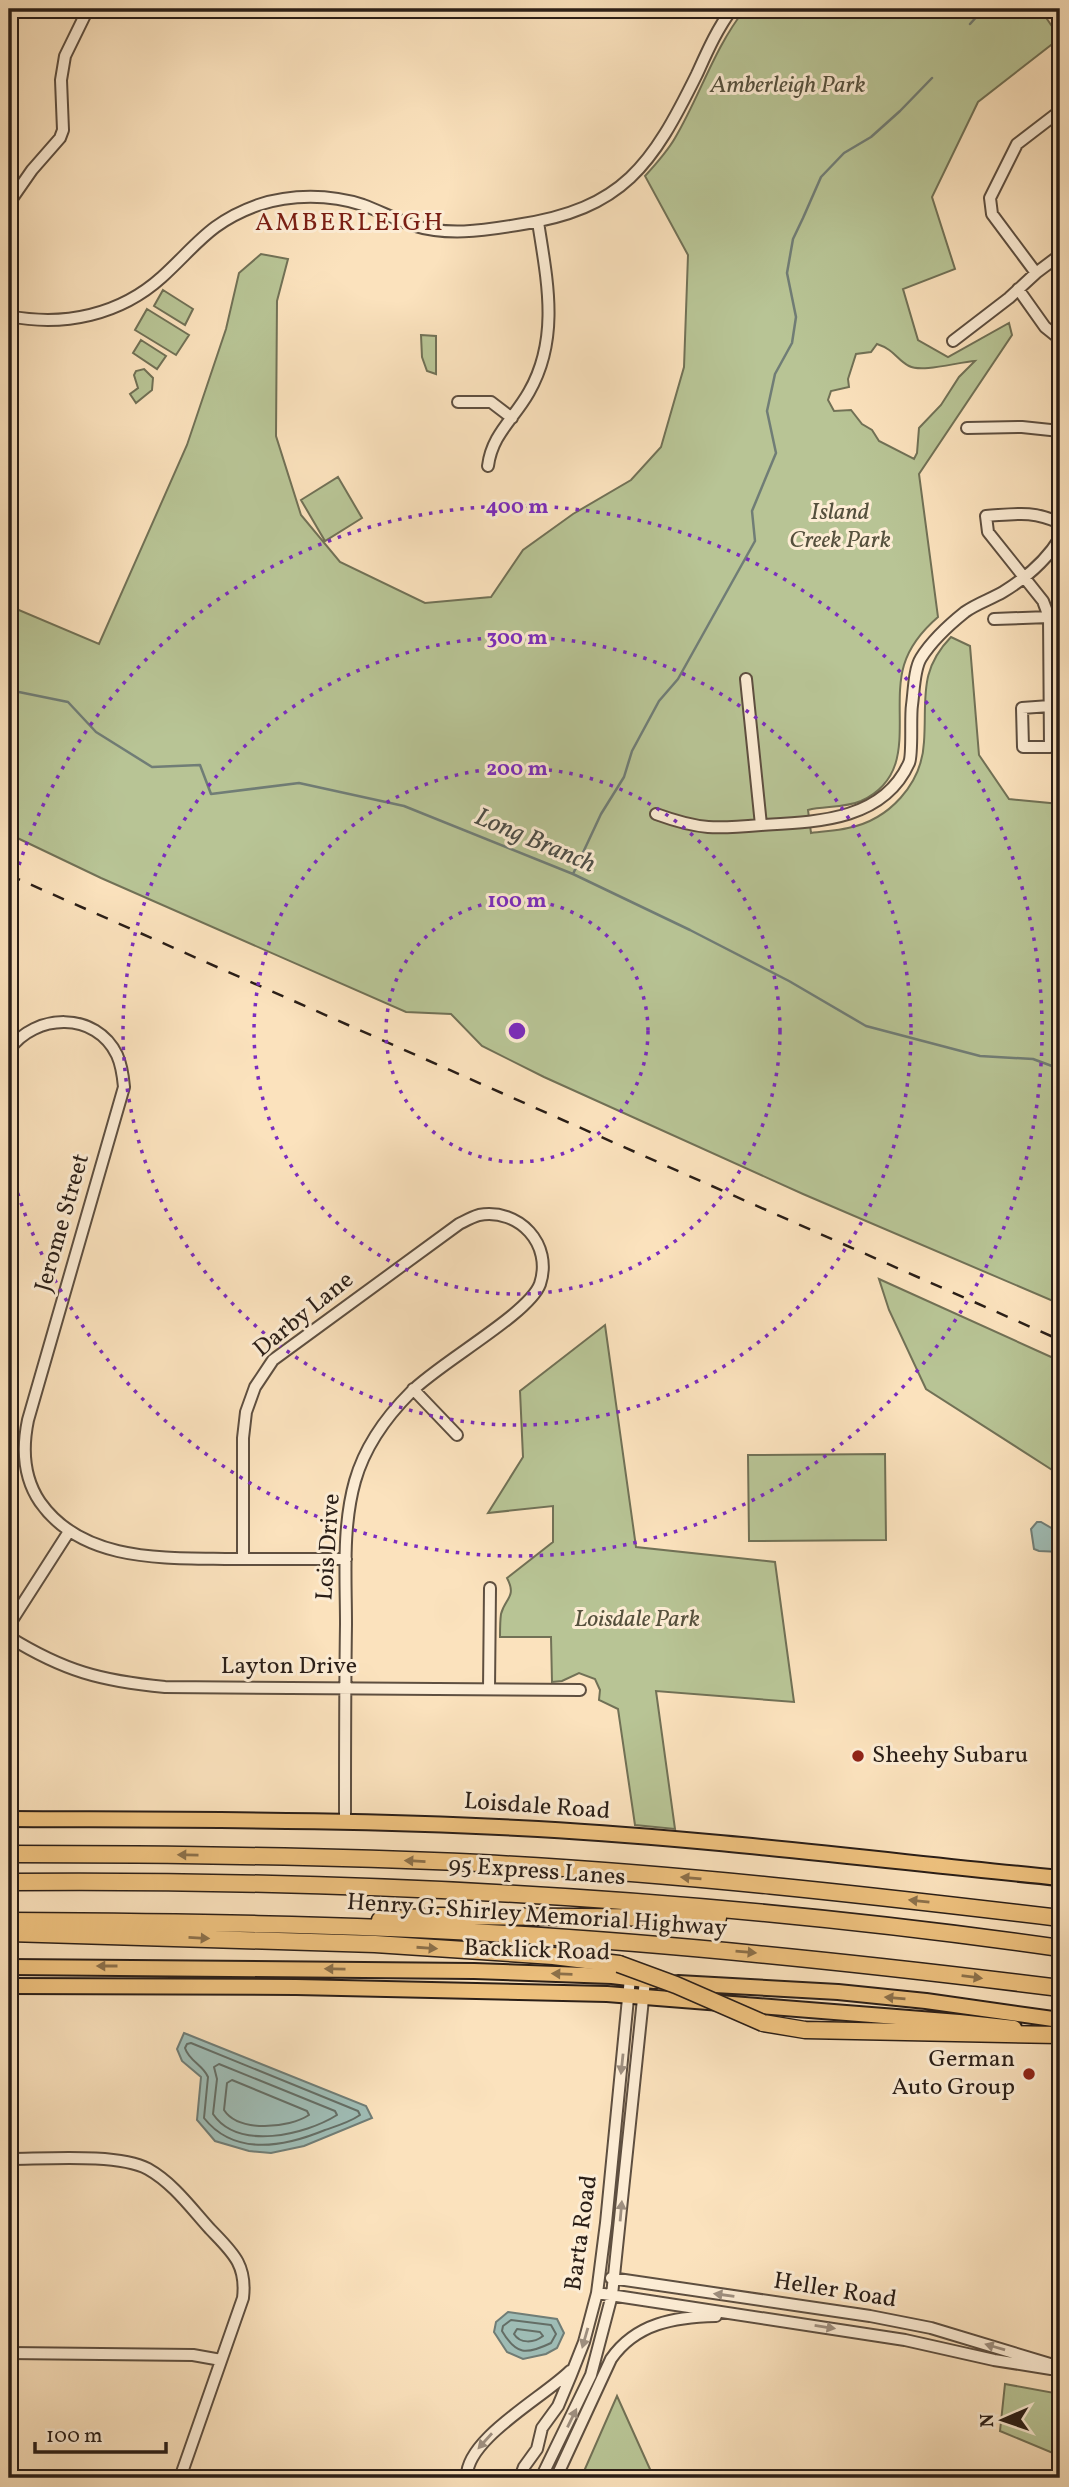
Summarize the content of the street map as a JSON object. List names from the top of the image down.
{
  "streets": {
    "highway": ["95 Express Lanes", "Henry G. Shirley Memorial Highway"],
    "main road": ["Loisdale Road", "Backlick Road"],
    "street": [
      "Jerome Street",
      "Darby Lane",
      "Lois Drive",
      "Layton Drive",
      "Barta Road",
      "Heller Road"
    ]
  },
  "crossings": [
    ["Jerome Street", "Darby Lane"],
    ["Jerome Street", "Lois Drive"],
    ["Darby Lane", "Lois Drive"],
    ["Lois Drive", "Layton Drive"],
    ["Lois Drive", "Loisdale Road"],
    ["Backlick Road", "Barta Road"],
    ["Barta Road", "Heller Road"]
  ],
  "districts": ["AMBERLEIGH"],
  "water": ["Long Branch"],
  "parks": ["Amberleigh Park", "Island Creek Park", "Loisdale Park"],
  "places": ["Sheehy Subaru", "German Auto Group"],
  "scale_bar": "100 m",
  "north": "left",
  "rings": [
    "400 m",
    "300 m",
    "200 m",
    "100 m"
  ]
}
